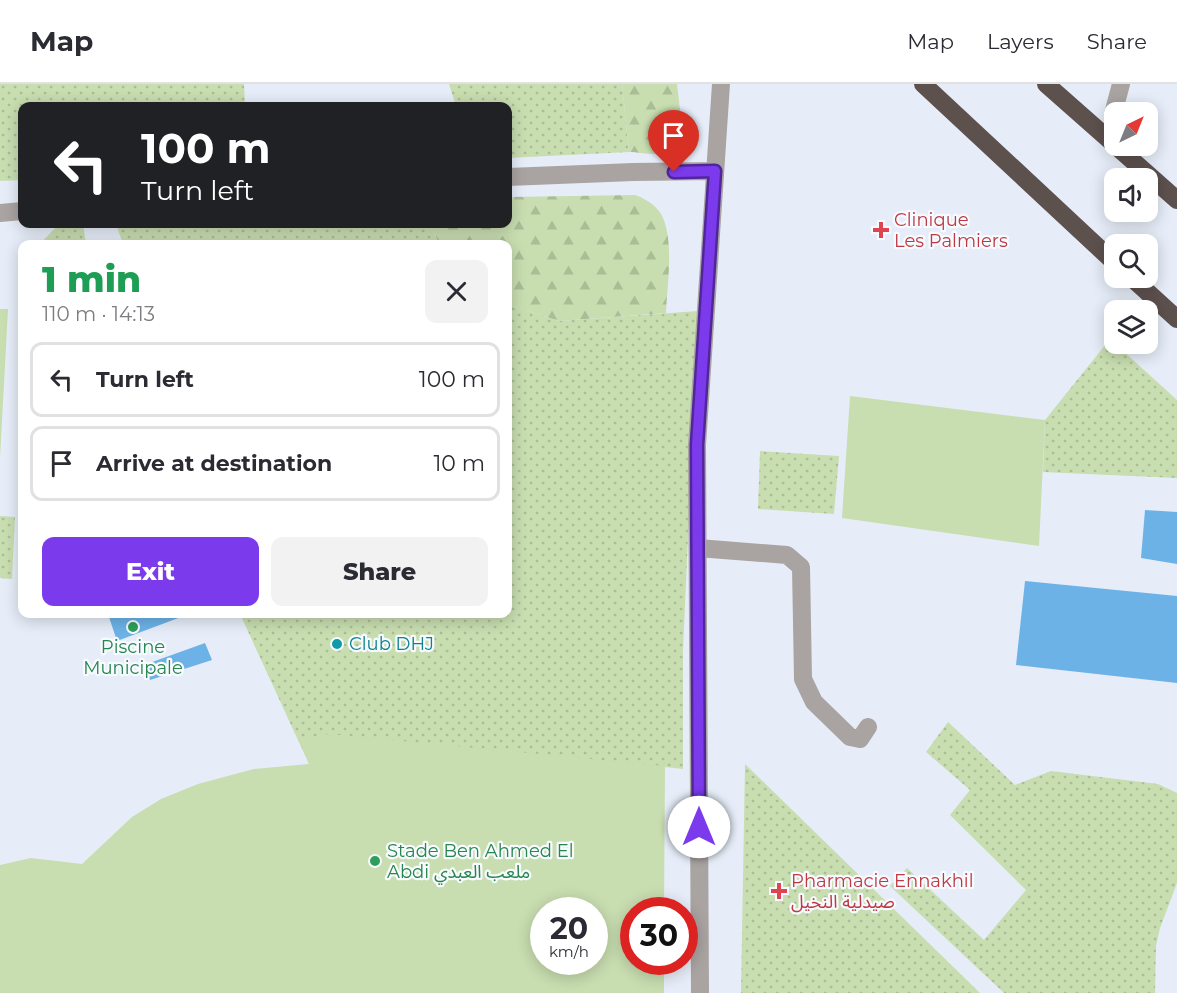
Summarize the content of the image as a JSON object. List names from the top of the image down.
{
  "places": {
    "health": ["Clinique Les Palmiers", "Pharmacie Ennakhil صيدلية النخيل"],
    "other": ["Piscine Municipale", "Club DHJ", "Stade Ben Ahmed El Abdi ملعب العبدي"]
  },
  "north": "top right",
  "page": {
    "header": "Map",
    "nav": ["Map", "Layers", "Share"],
    "turn": ["100 m", "Turn left"],
    "heading": ["1 min", "110 m · 14:13"],
    "list": [
      {
        "name": "Turn left",
        "value": "100 m"
      },
      {
        "name": "Arrive at destination",
        "value": "10 m"
      }
    ],
    "buttons": ["Exit", "Share"],
    "speed": "20 km/h",
    "limit": "30"
  }
}
